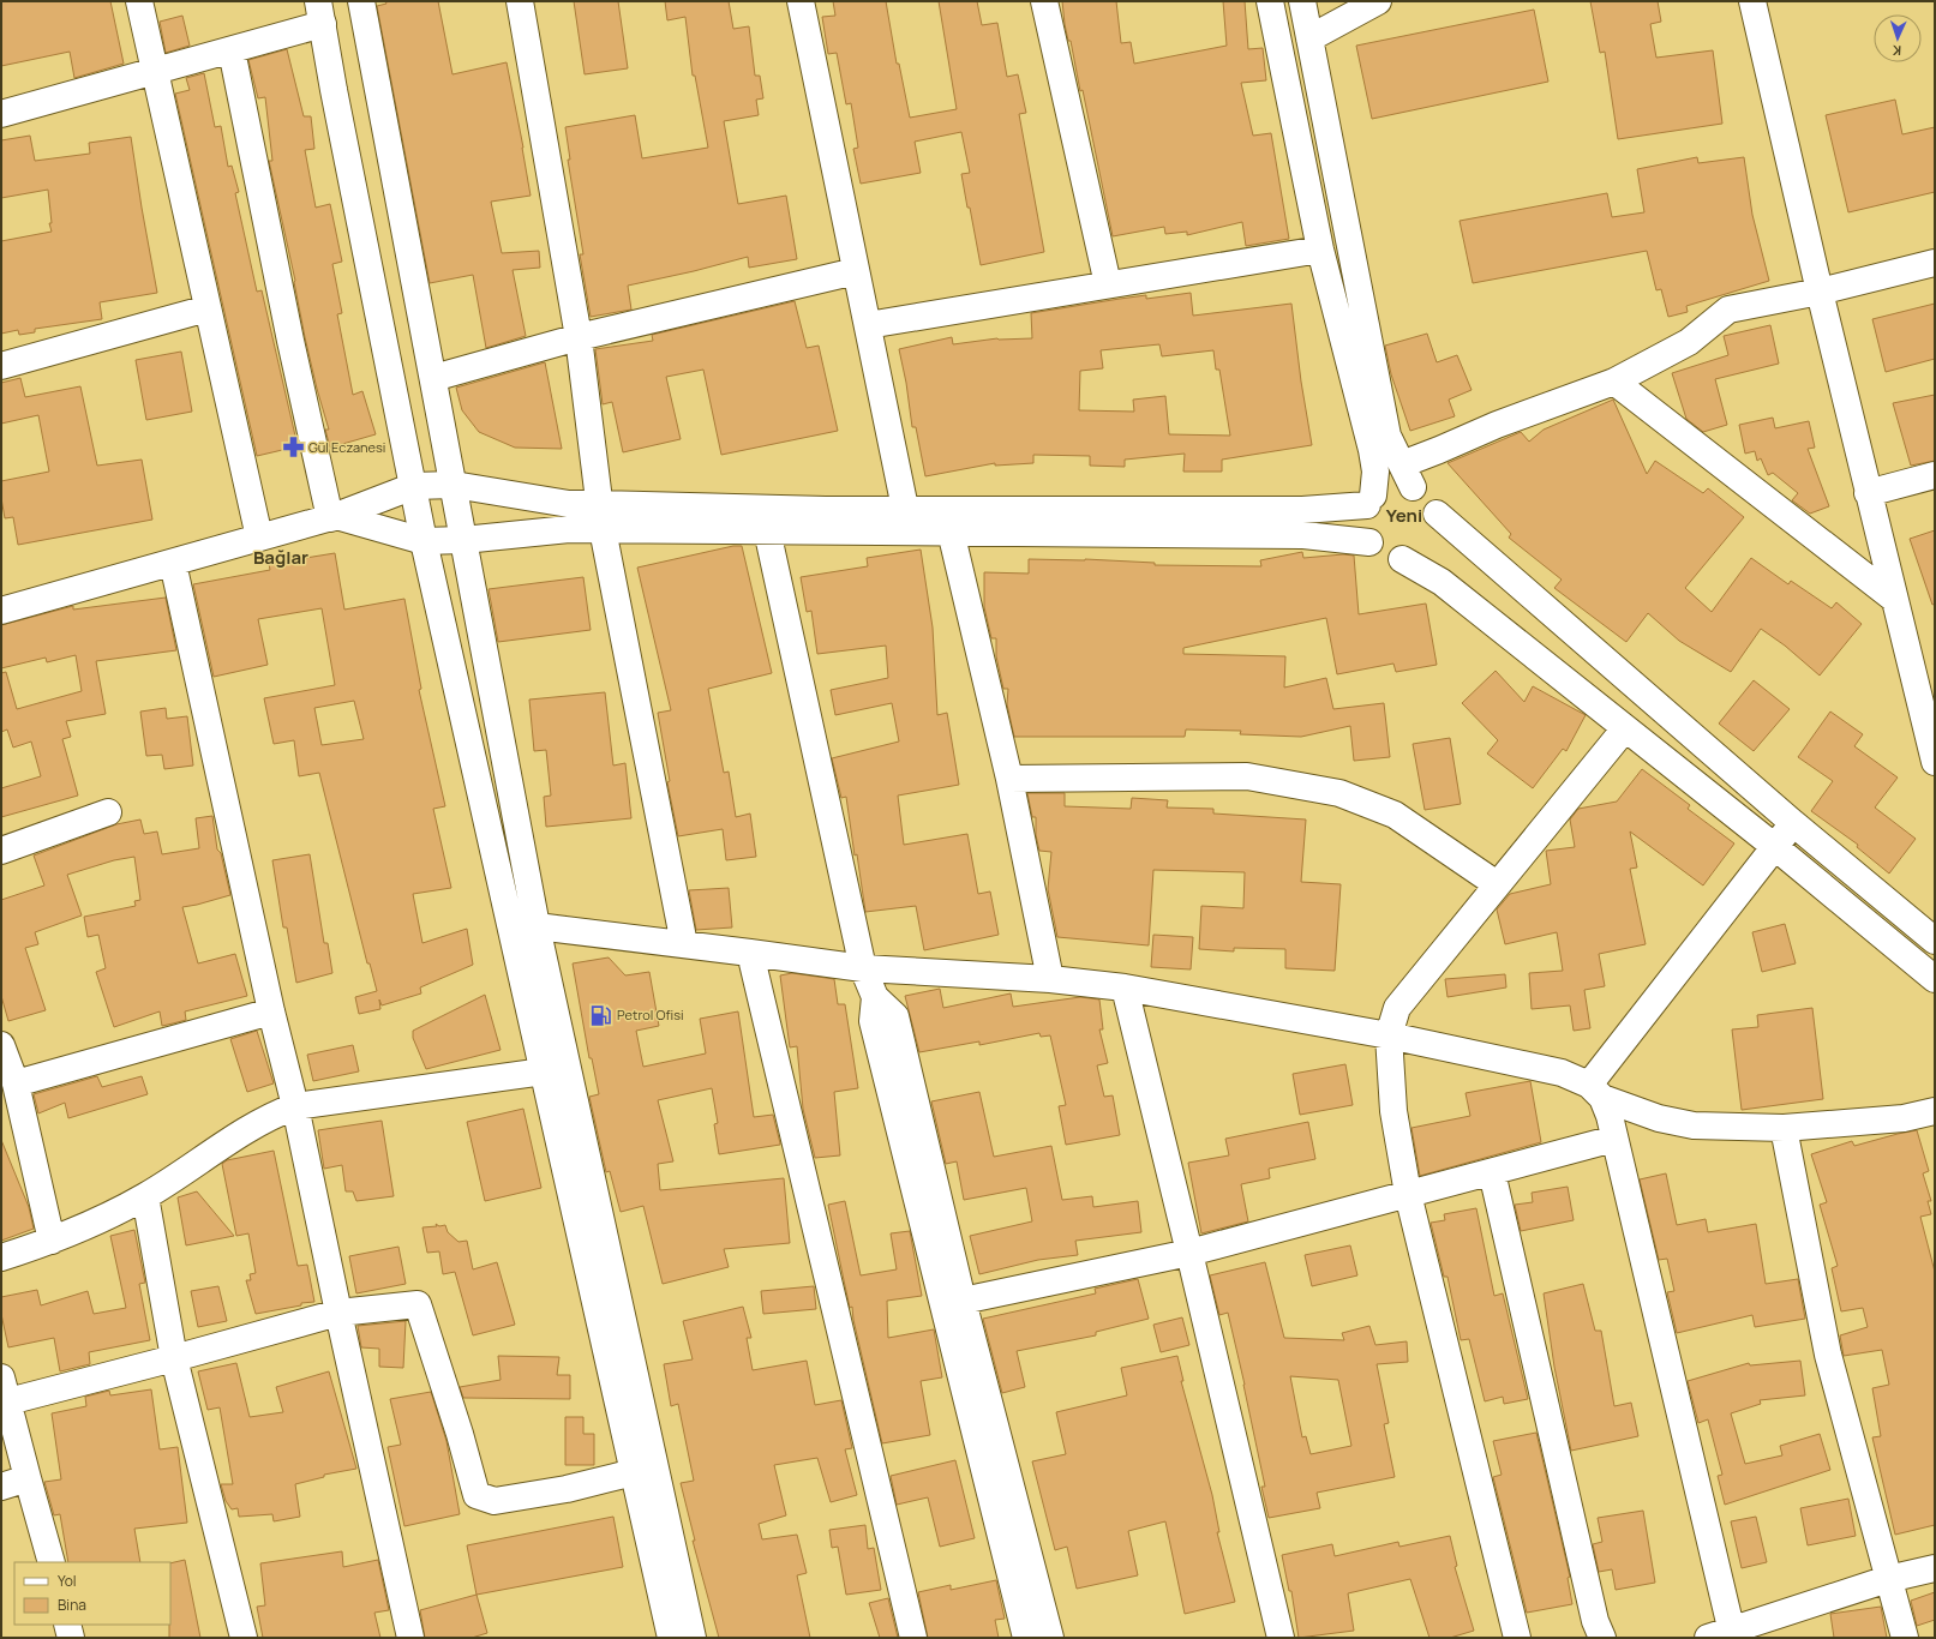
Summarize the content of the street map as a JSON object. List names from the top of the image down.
{
  "districts": ["Yeni", "Bağlar"],
  "places": {
    "pharmacy": ["Gül Eczanesi"],
    "fuel station": ["Petrol Ofisi"]
  },
  "legend": ["Yol", "Bina"],
  "north": "bottom"
}
